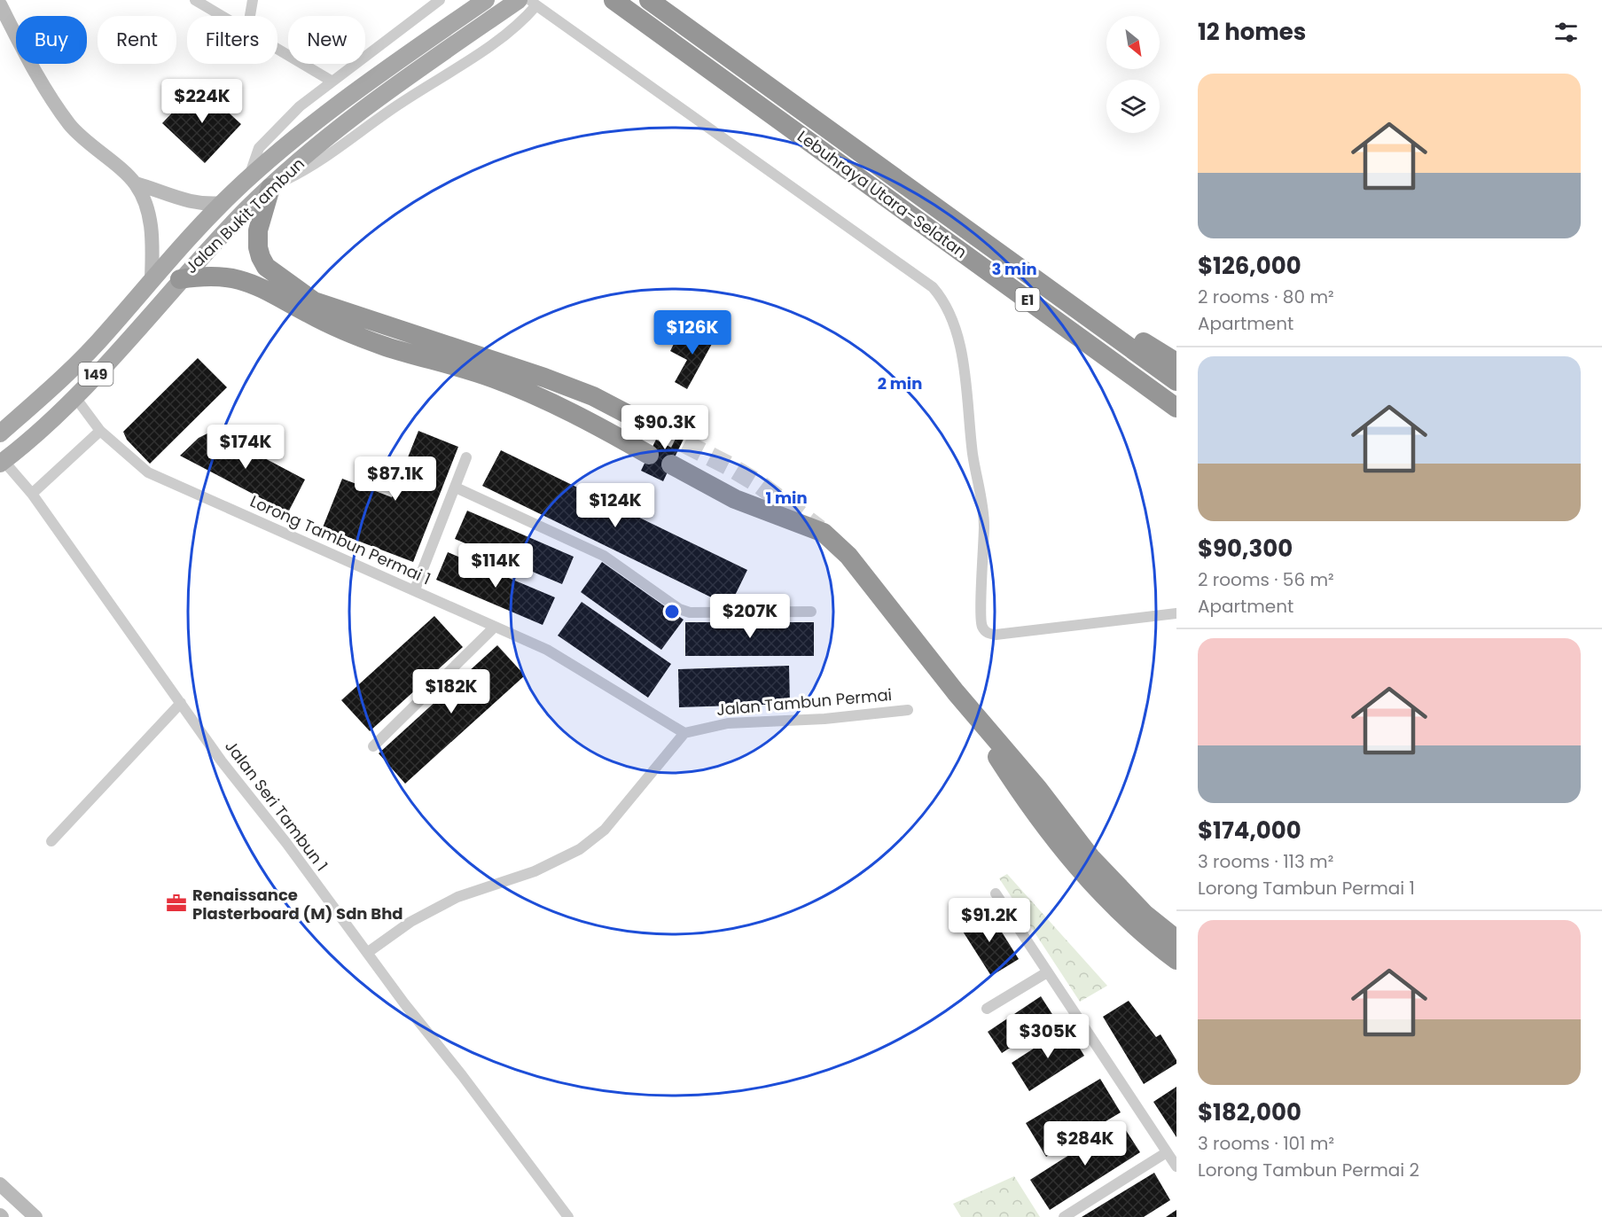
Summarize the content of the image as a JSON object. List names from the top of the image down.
{
  "streets": {
    "highway": ["Lebuhraya Utara–Selatan", "E1"],
    "main road": ["Jalan Bukit Tambun", "149"],
    "street": ["Lorong Tambun Permai 1", "Jalan Tambun Permai", "Jalan Seri Tambun 1"]
  },
  "crossings": [
    ["Jalan Bukit Tambun", "Lorong Tambun Permai 1"],
    ["Jalan Bukit Tambun", "Jalan Seri Tambun 1"],
    ["Lorong Tambun Permai 1", "Jalan Tambun Permai"]
  ],
  "places": {
    "office": ["Renaissance Plasterboard (M) Sdn Bhd"]
  },
  "north": "bottom right",
  "page": {
    "heading": "12 homes",
    "chip": [
      "Buy",
      "Rent",
      "Filters",
      "New"
    ],
    "list": [
      {
        "name": "$126,000",
        "note": "2 rooms · 80 m² · Apartment"
      },
      {
        "name": "$90,300",
        "note": "2 rooms · 56 m² · Apartment"
      },
      {
        "name": "$174,000",
        "note": "3 rooms · 113 m² · Lorong Tambun Permai 1"
      },
      {
        "name": "$182,000",
        "note": "3 rooms · 101 m² · Lorong Tambun Permai 2"
      }
    ],
    "price": [
      "$224K",
      "$126K",
      "$90.3K",
      "$174K",
      "$87.1K",
      "$124K",
      "$114K",
      "$207K",
      "$182K",
      "$91.2K",
      "$305K",
      "$284K"
    ]
  },
  "rings": ["3 min", "2 min", "1 min"]
}
